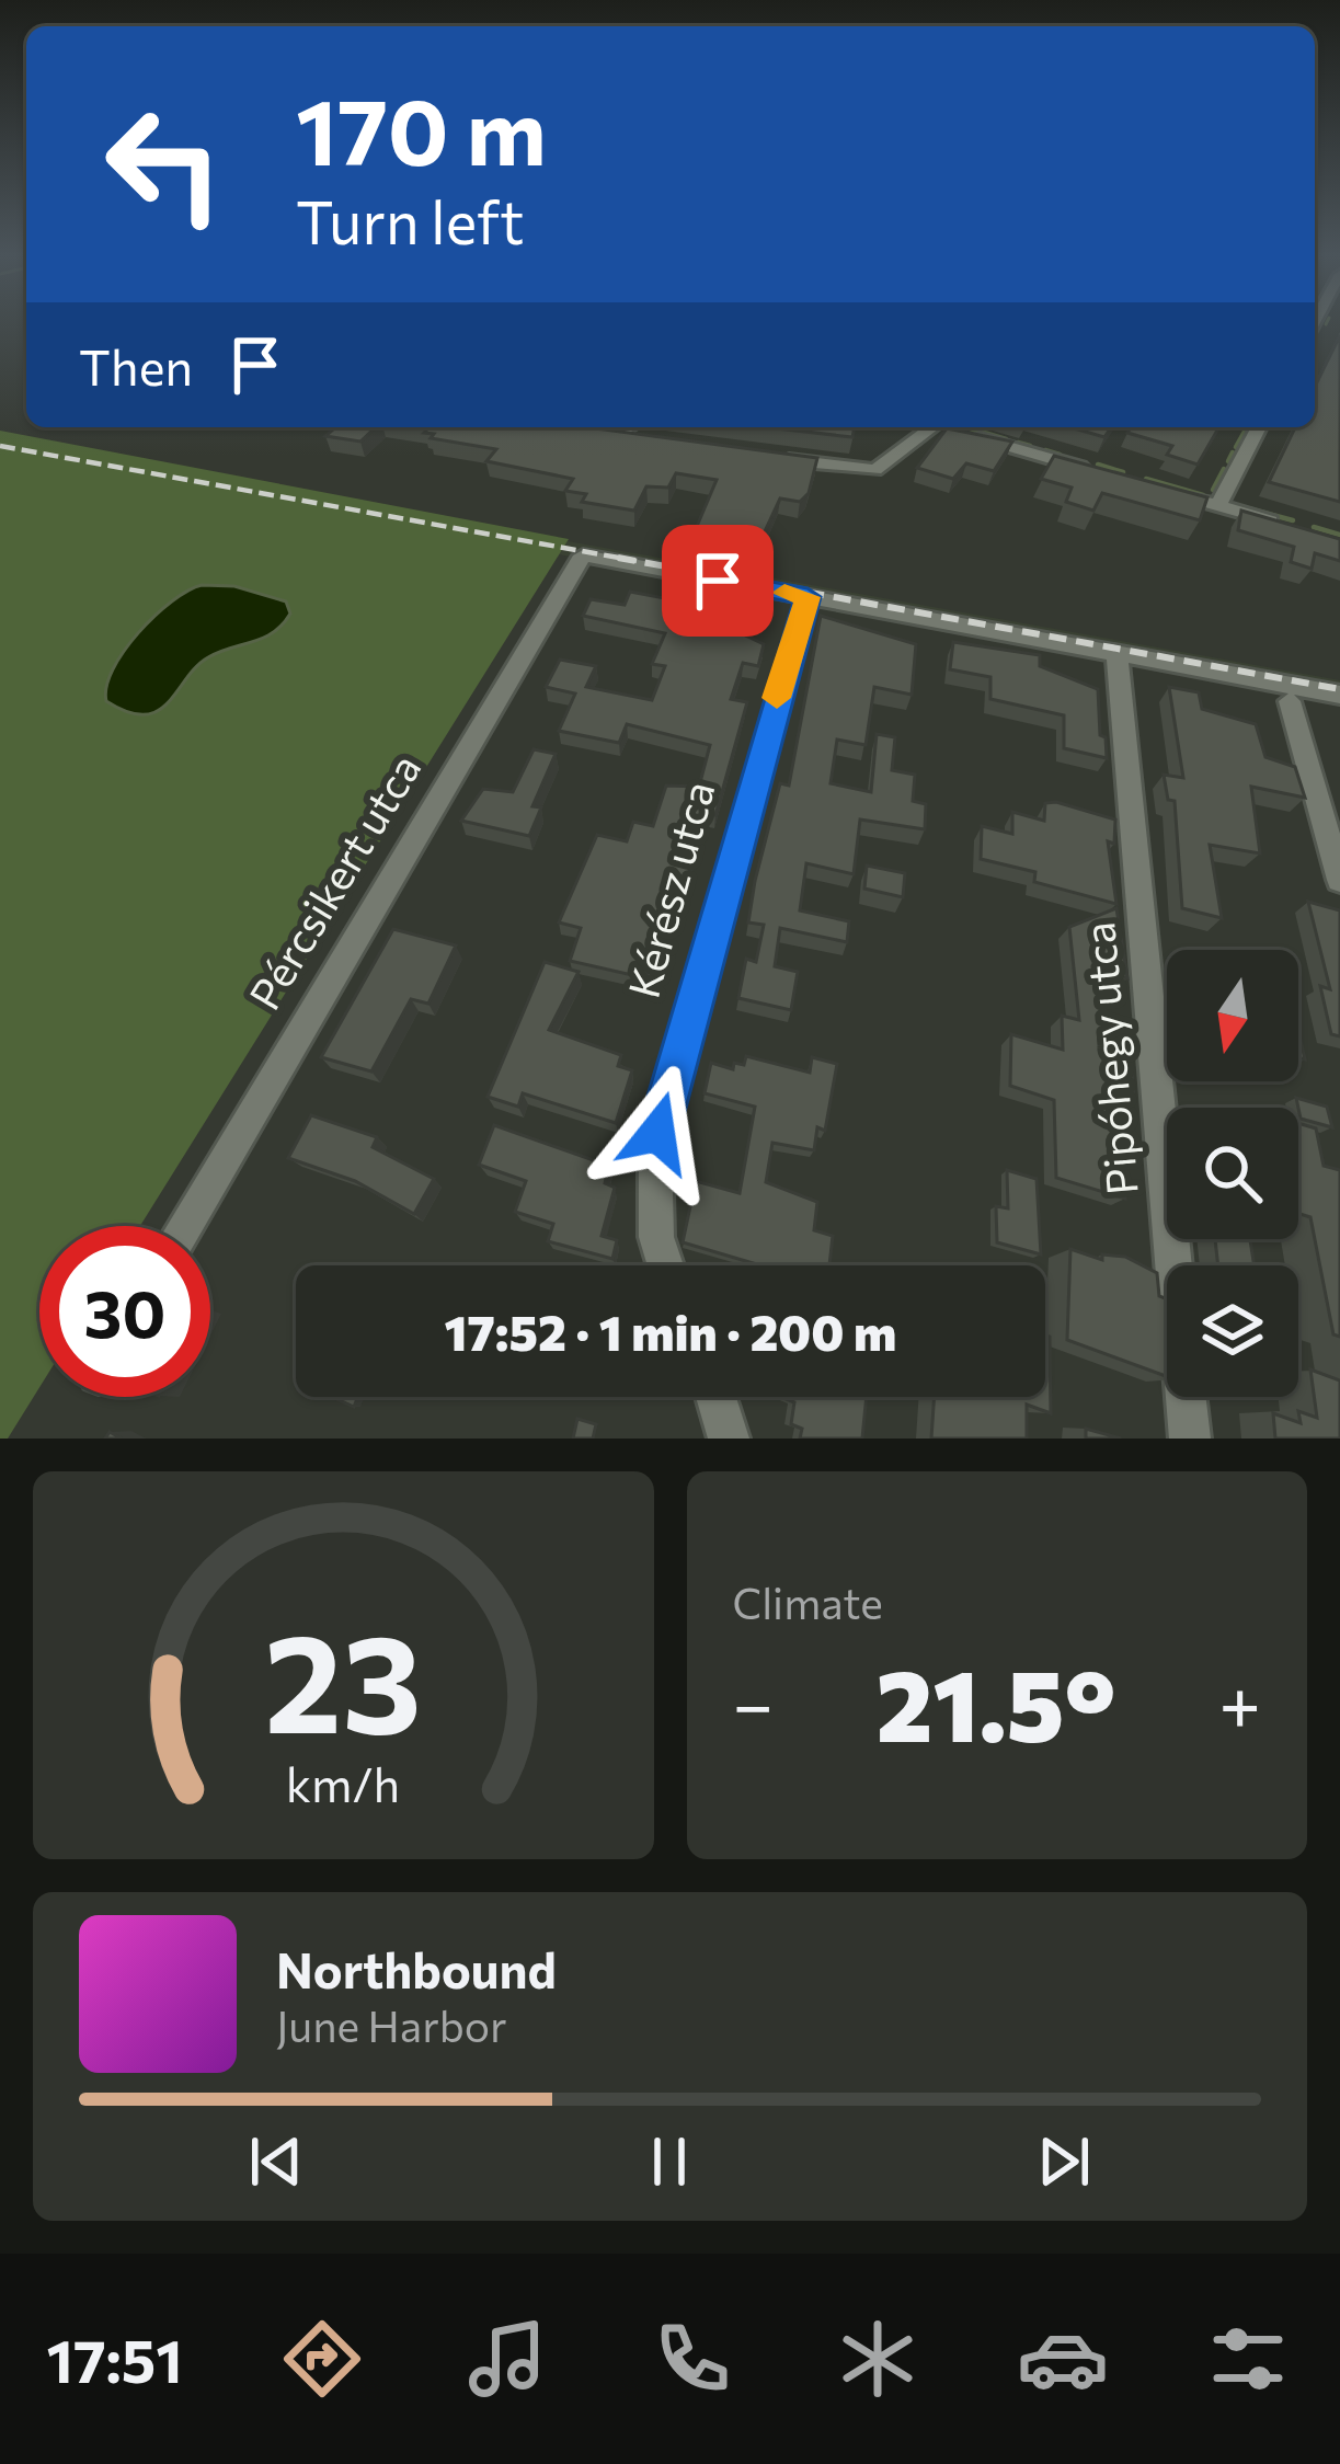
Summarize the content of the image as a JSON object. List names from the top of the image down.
{
  "streets": {
    "street": ["Pércsikert utca", "Kérész utca", "Pipóhegy utca"]
  },
  "crossings": [
    ["Pércsikert utca", "Kérész utca"]
  ],
  "north": "bottom",
  "page": {
    "turn": ["170 m", "Turn left"],
    "then": "Then",
    "limit": "30",
    "trip": "17:52 · 1 min · 200 m",
    "tile": "Climate",
    "heat": ["−", "21.5°", "+"],
    "song": ["Northbound", "June Harbor"],
    "tabs": "17:51",
    "gauge": ["23", "km/h"]
  }
}
